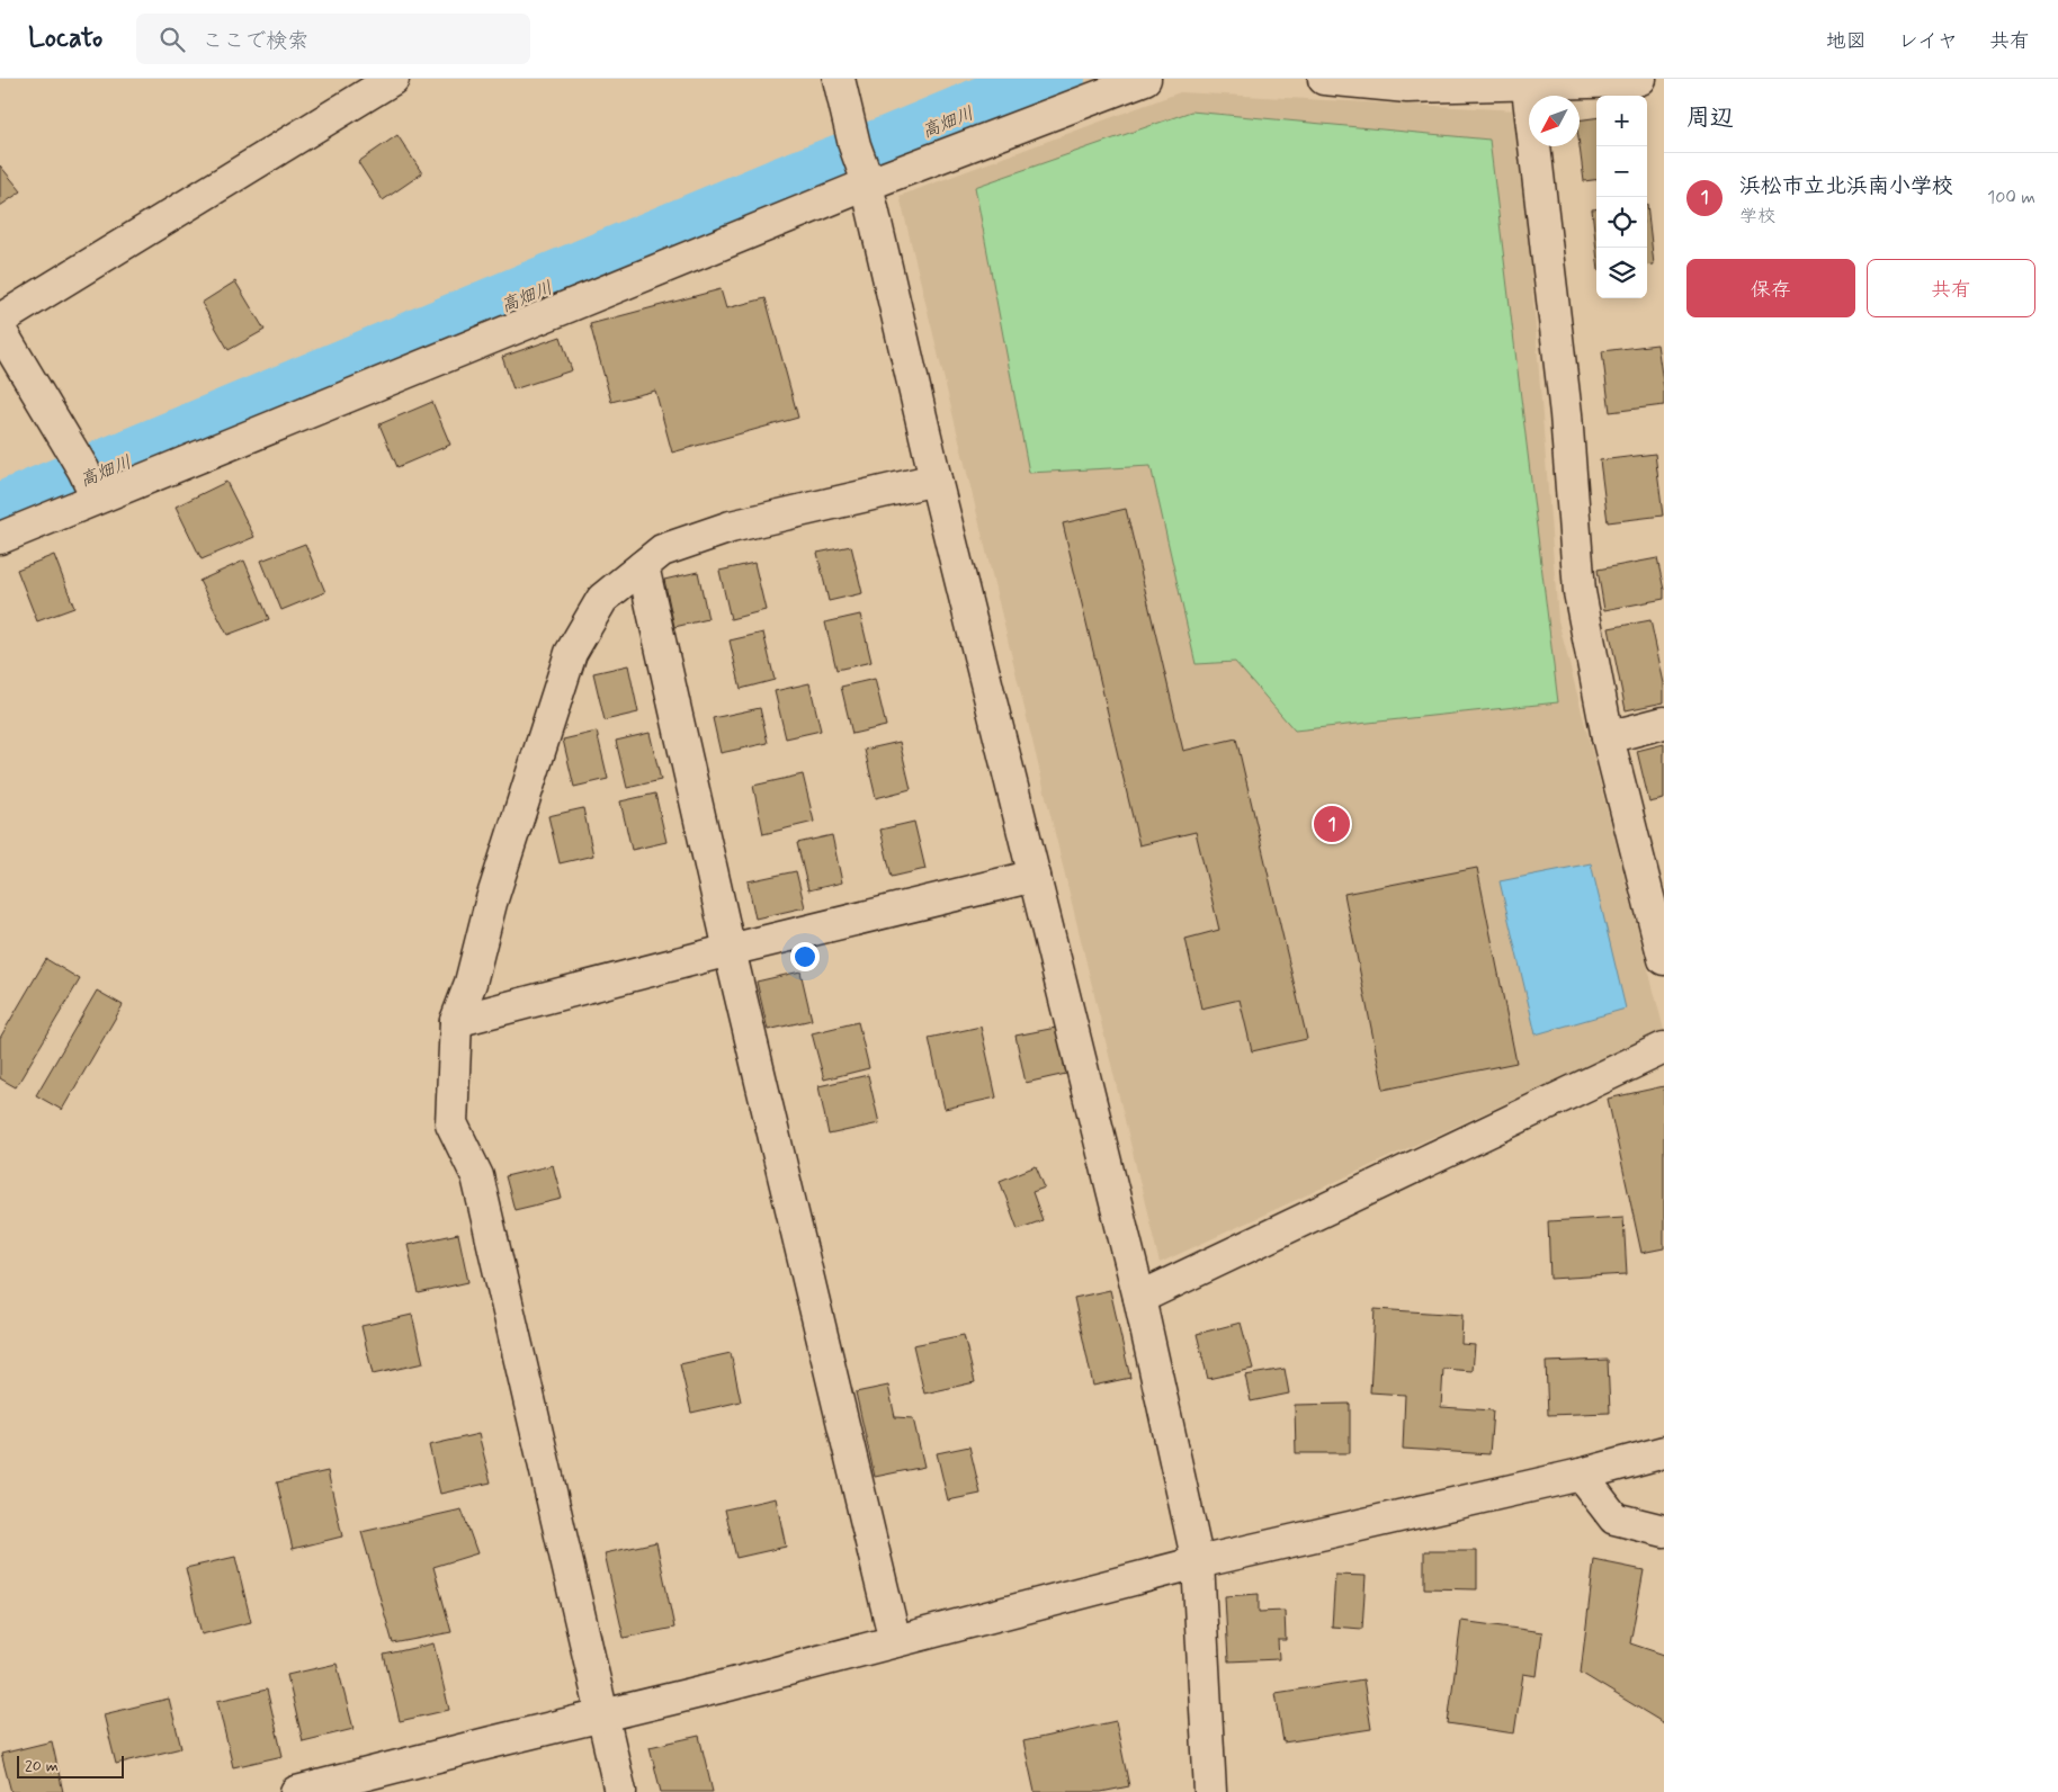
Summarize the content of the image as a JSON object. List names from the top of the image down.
{
  "water": ["高畑川"],
  "scale_bar": "20 m",
  "north": "bottom left",
  "page": {
    "header": "Locato",
    "search": "ここで検索",
    "nav": ["地図", "レイヤ", "共有"],
    "heading": "周辺",
    "map_buttons": ["+", "−"],
    "list": [
      {
        "mark": "1",
        "name": "浜松市立北浜南小学校",
        "note": "学校",
        "value": "100 m"
      }
    ],
    "buttons": ["保存", "共有"],
    "pins": "1",
    "scale": "20 m"
  }
}
